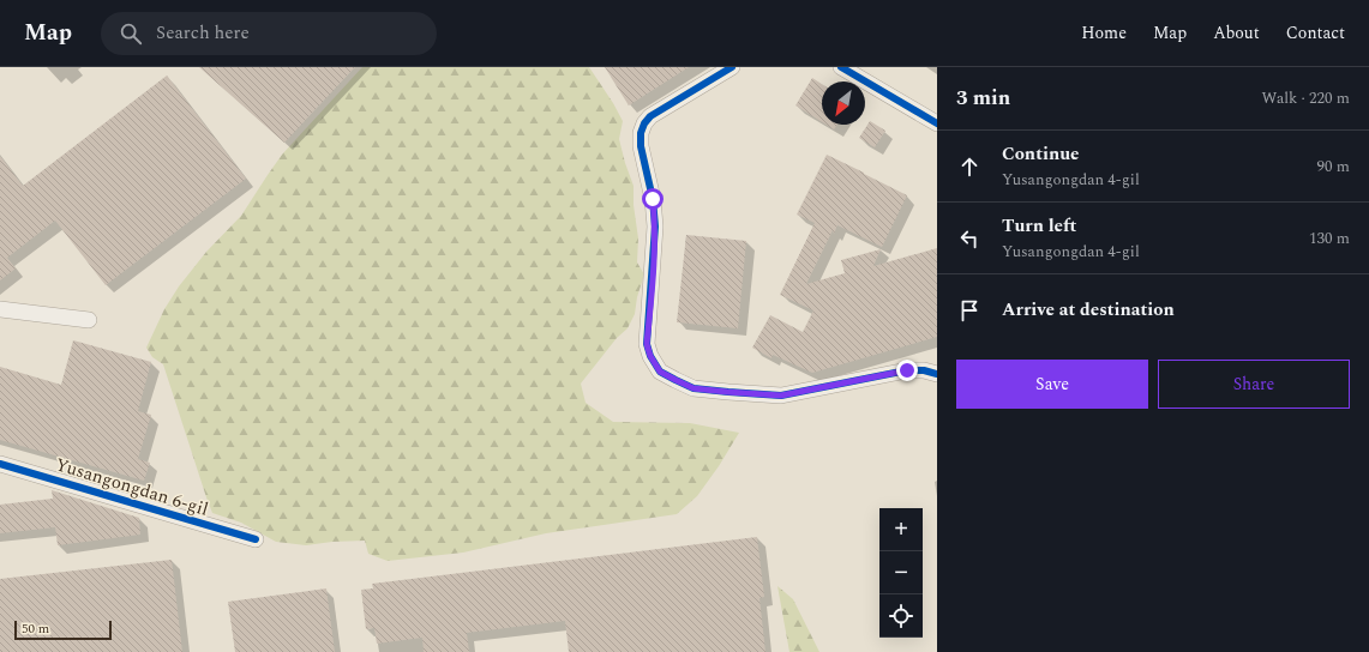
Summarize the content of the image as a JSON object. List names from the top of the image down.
{
  "streets": {
    "street": ["Yusangongdan 6-gil"]
  },
  "scale_bar": "50 m",
  "north": "bottom left",
  "page": {
    "header": "Map",
    "search": "Search here",
    "nav": [
      "Home",
      "Map",
      "About",
      "Contact"
    ],
    "heading": ["3 min", "Walk · 220 m"],
    "list": [
      ["Continue", "Yusangongdan 4-gil", "90 m"],
      ["Turn left", "Yusangongdan 4-gil", "130 m"],
      "Arrive at destination"
    ],
    "buttons": ["Save", "Share"],
    "map_buttons": ["+", "−"],
    "scale": "50 m"
  }
}
